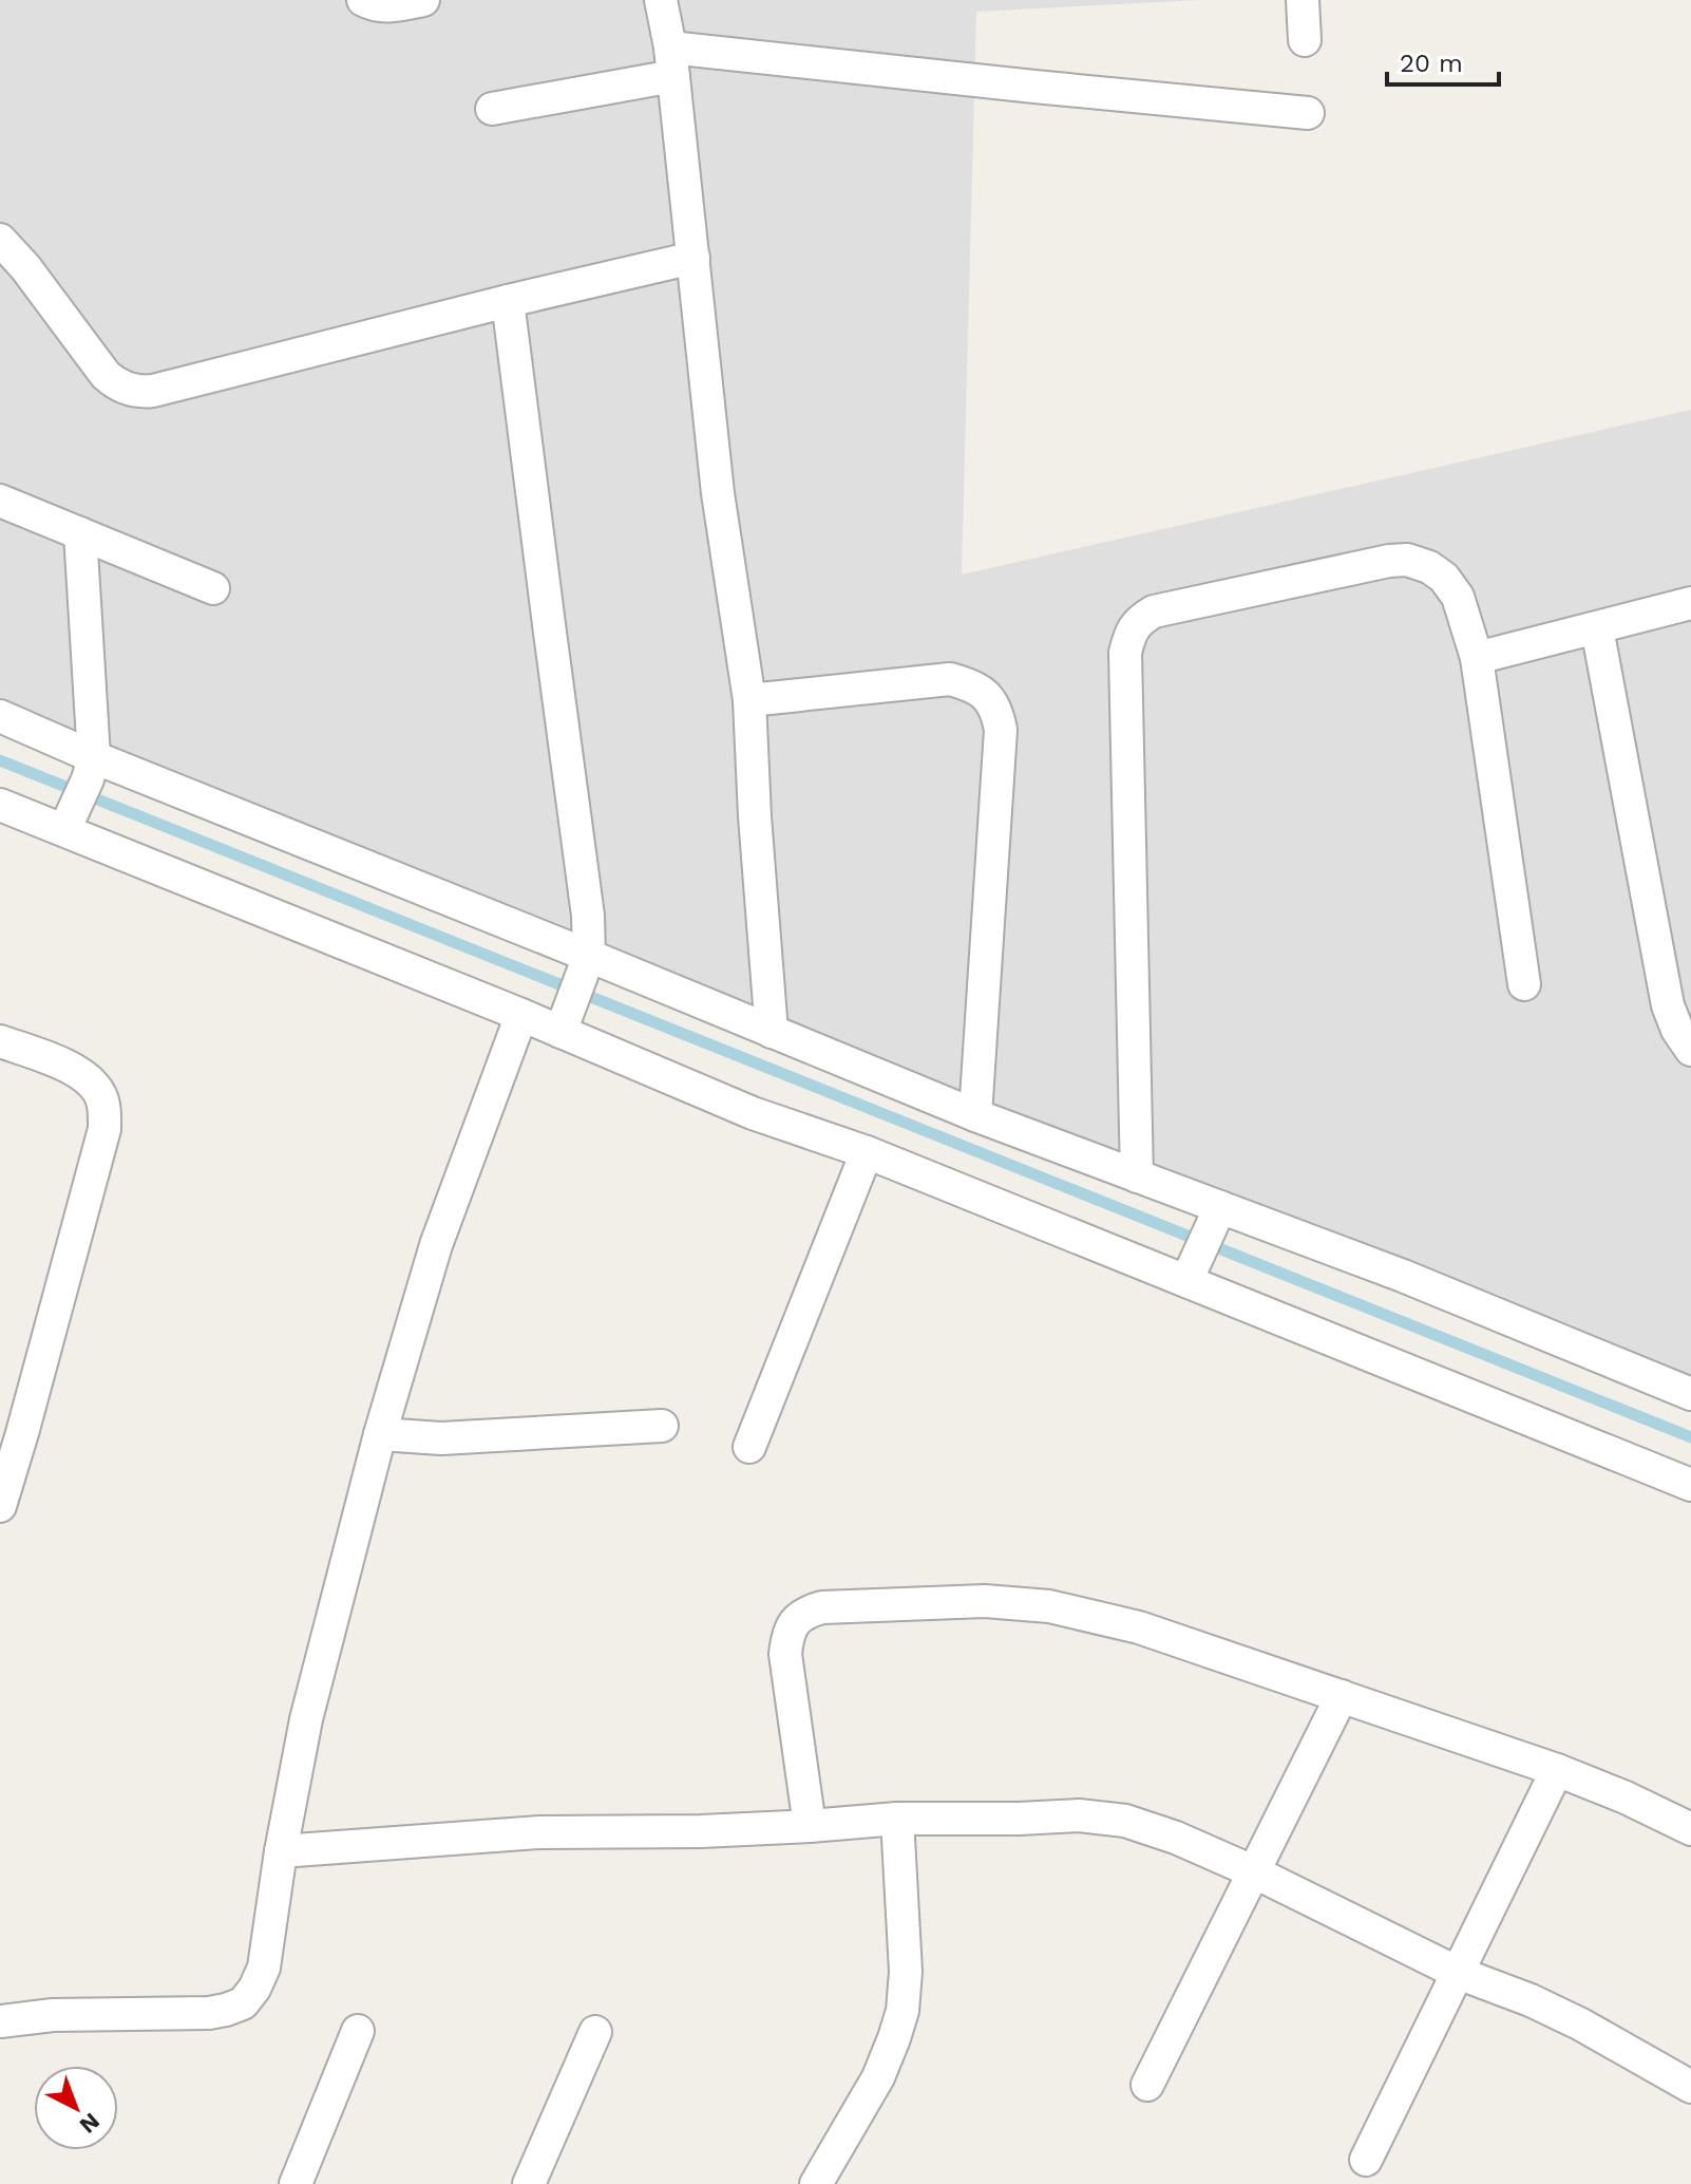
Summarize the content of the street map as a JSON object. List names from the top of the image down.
{
  "scale_bar": "20 m",
  "north": "bottom right"
}
